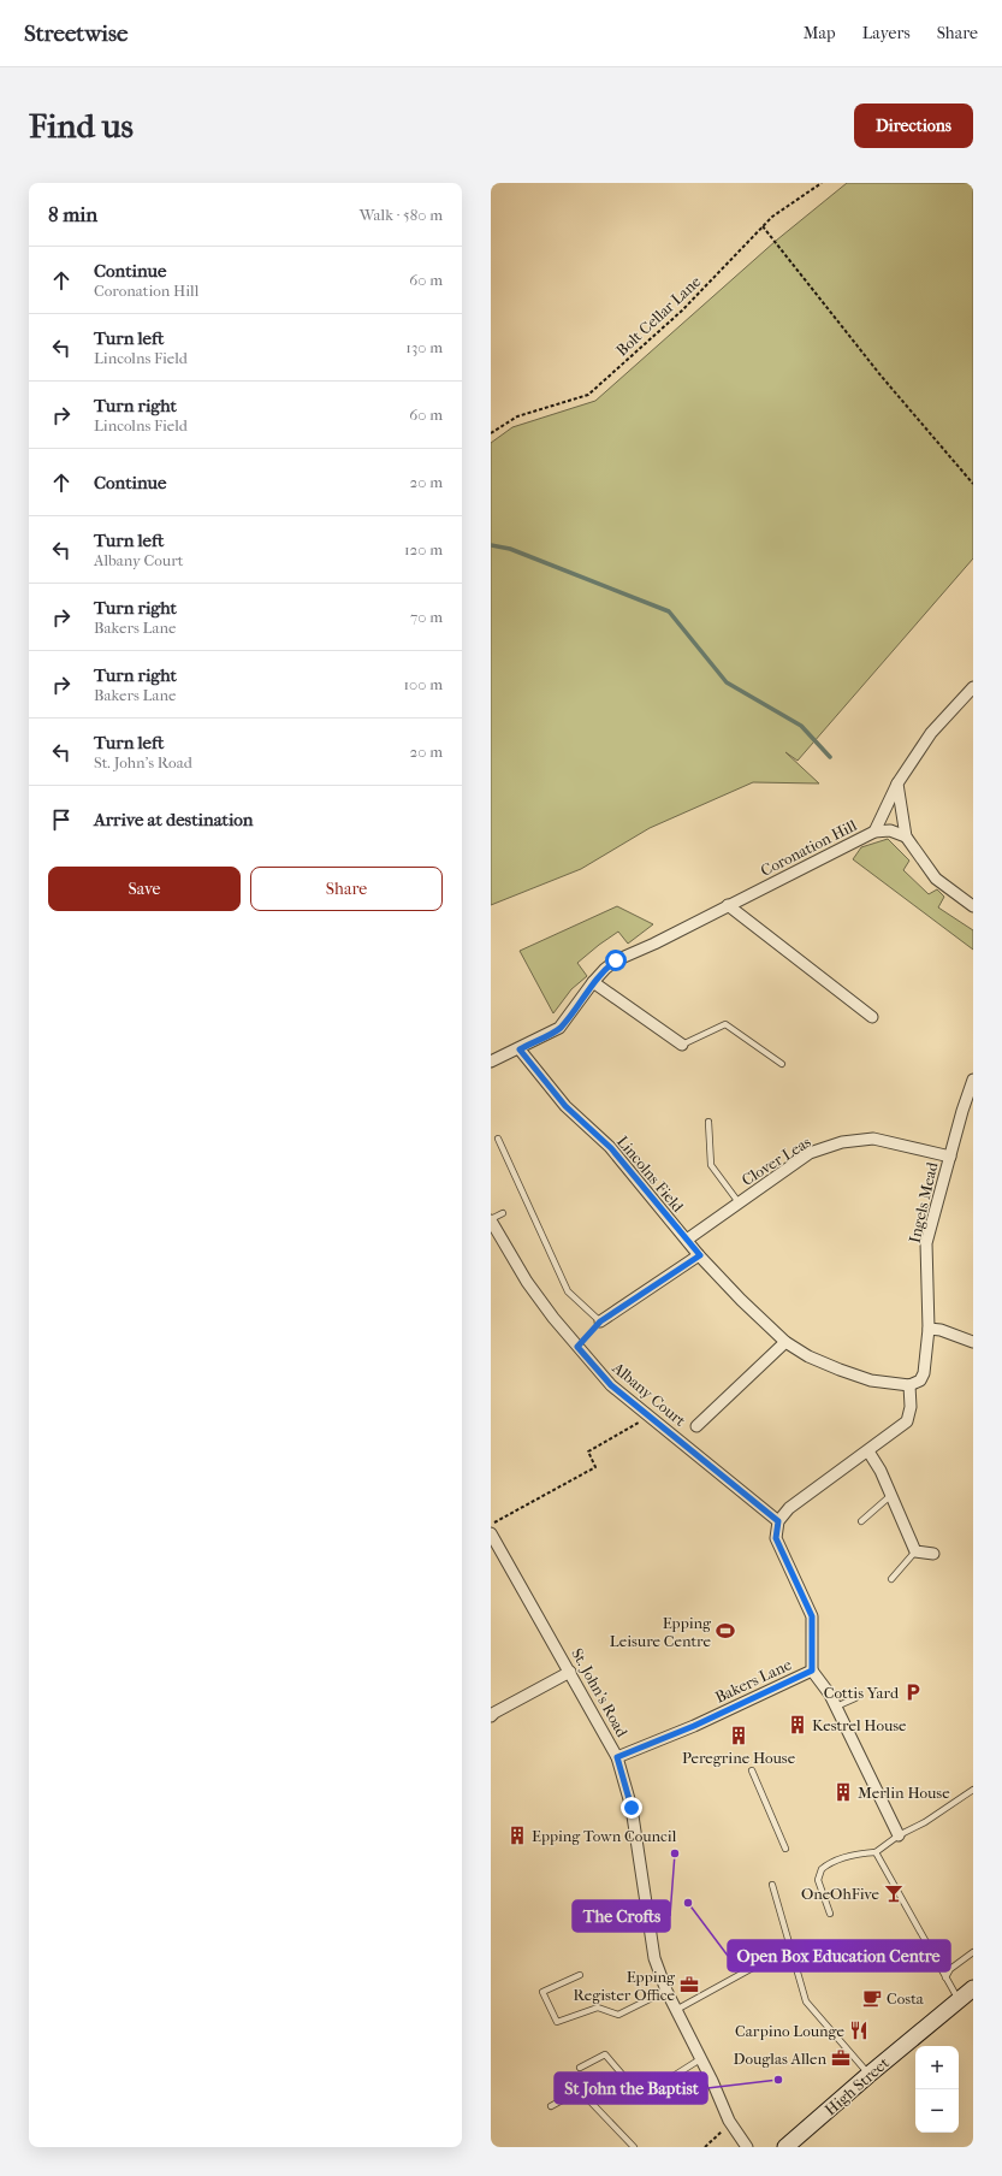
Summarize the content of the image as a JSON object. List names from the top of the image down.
{
  "streets": {
    "main road": ["High Street"],
    "street": [
      "Coronation Hill",
      "Clover Leas",
      "Lincolns Field",
      "Ingels Mead",
      "Albany Court",
      "Bakers Lane",
      "St. John's Road"
    ],
    "path": ["Bolt Cellar Lane"]
  },
  "crossings": [
    ["Coronation Hill", "Lincolns Field"],
    ["Clover Leas", "Lincolns Field"],
    ["Clover Leas", "Ingels Mead"],
    ["Lincolns Field", "Ingels Mead"],
    ["Albany Court", "Bakers Lane"],
    ["Bakers Lane", "St. John's Road"]
  ],
  "places": {
    "sports": ["Epping Leisure Centre"],
    "parking": ["Cottis Yard"],
    "building": [
      "Kestrel House",
      "Peregrine House",
      "Merlin House",
      "Epping Town Council"
    ],
    "other": ["The Crofts", "Open Box Education Centre", "St John the Baptist"],
    "bar": ["OneOhFive"],
    "office": ["Epping Register Office", "Douglas Allen"],
    "cafe": ["Costa"],
    "restaurant": ["Carpino Lounge"]
  },
  "page": {
    "header": "Streetwise",
    "nav": ["Map", "Layers", "Share"],
    "buttons": [
      "Directions",
      ["Save", "Share"]
    ],
    "title": "Find us",
    "heading": ["8 min", "Walk · 580 m"],
    "list": [
      ["Continue", "Coronation Hill", "60 m"],
      ["Turn left", "Lincolns Field", "130 m"],
      ["Turn right", "Lincolns Field", "60 m"],
      ["Continue", "20 m"],
      ["Turn left", "Albany Court", "120 m"],
      ["Turn right", "Bakers Lane", "70 m"],
      ["Turn right", "Bakers Lane", "100 m"],
      ["Turn left", "St. John's Road", "20 m"],
      "Arrive at destination"
    ],
    "map_buttons": ["+", "−"]
  }
}
